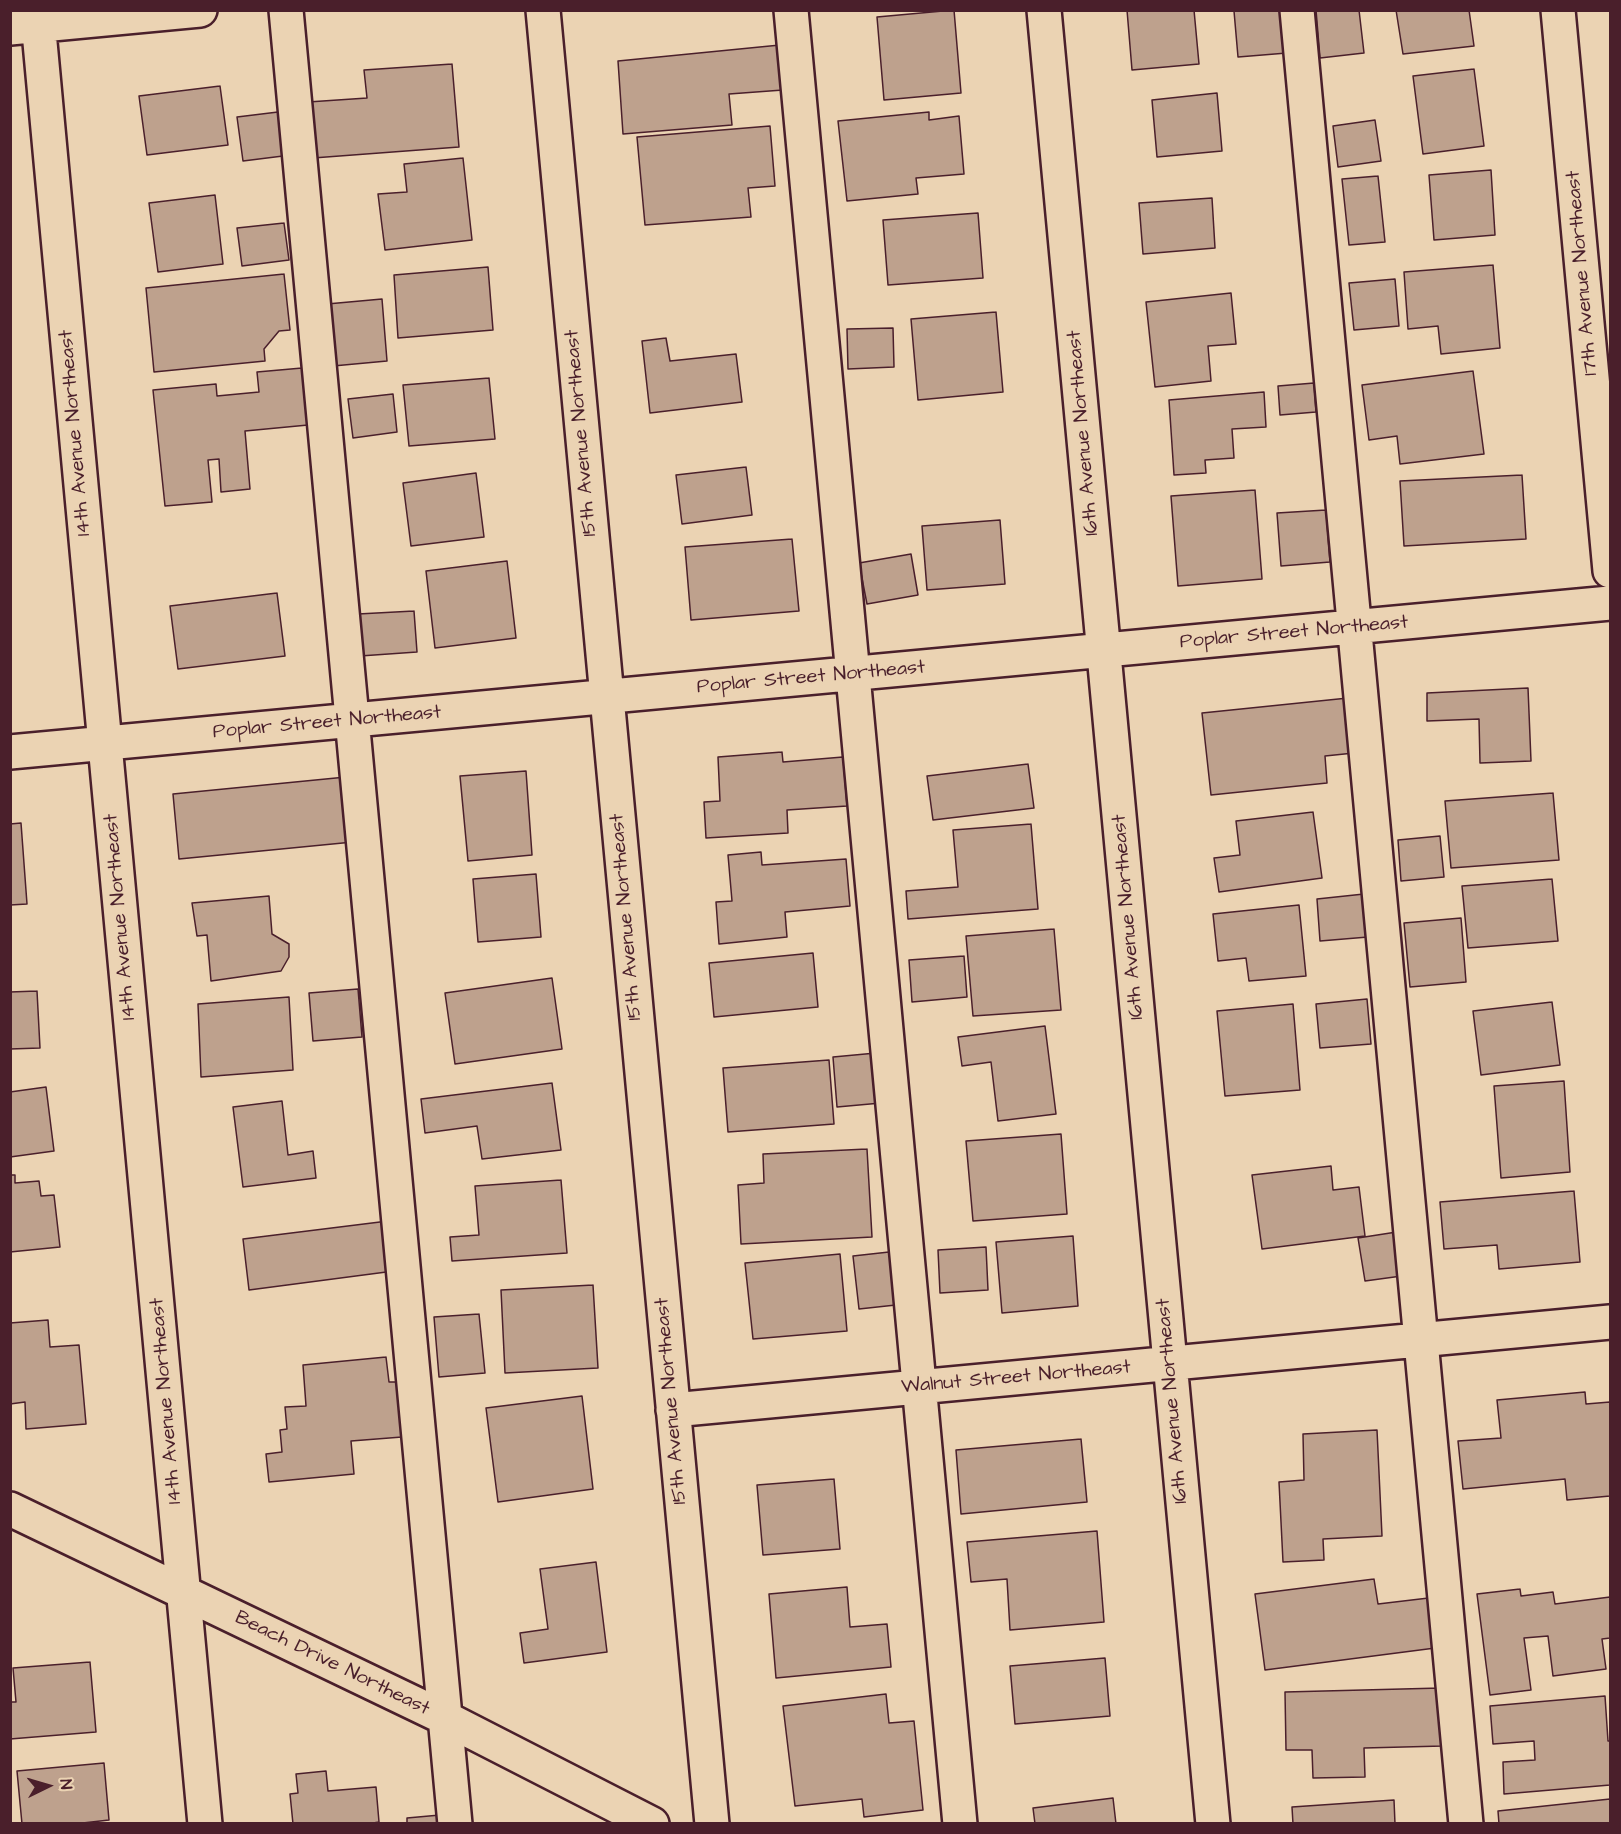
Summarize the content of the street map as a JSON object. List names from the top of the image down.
{
  "streets": {
    "street": [
      "17th Avenue Northeast",
      "14th Avenue Northeast",
      "15th Avenue Northeast",
      "16th Avenue Northeast",
      "Poplar Street Northeast",
      "Walnut Street Northeast",
      "Beach Drive Northeast"
    ]
  },
  "crossings": [
    ["14th Avenue Northeast", "Poplar Street Northeast"],
    ["14th Avenue Northeast", "Beach Drive Northeast"],
    ["15th Avenue Northeast", "Poplar Street Northeast"],
    ["15th Avenue Northeast", "Walnut Street Northeast"],
    ["16th Avenue Northeast", "Poplar Street Northeast"],
    ["16th Avenue Northeast", "Walnut Street Northeast"]
  ],
  "north": "right"
}
